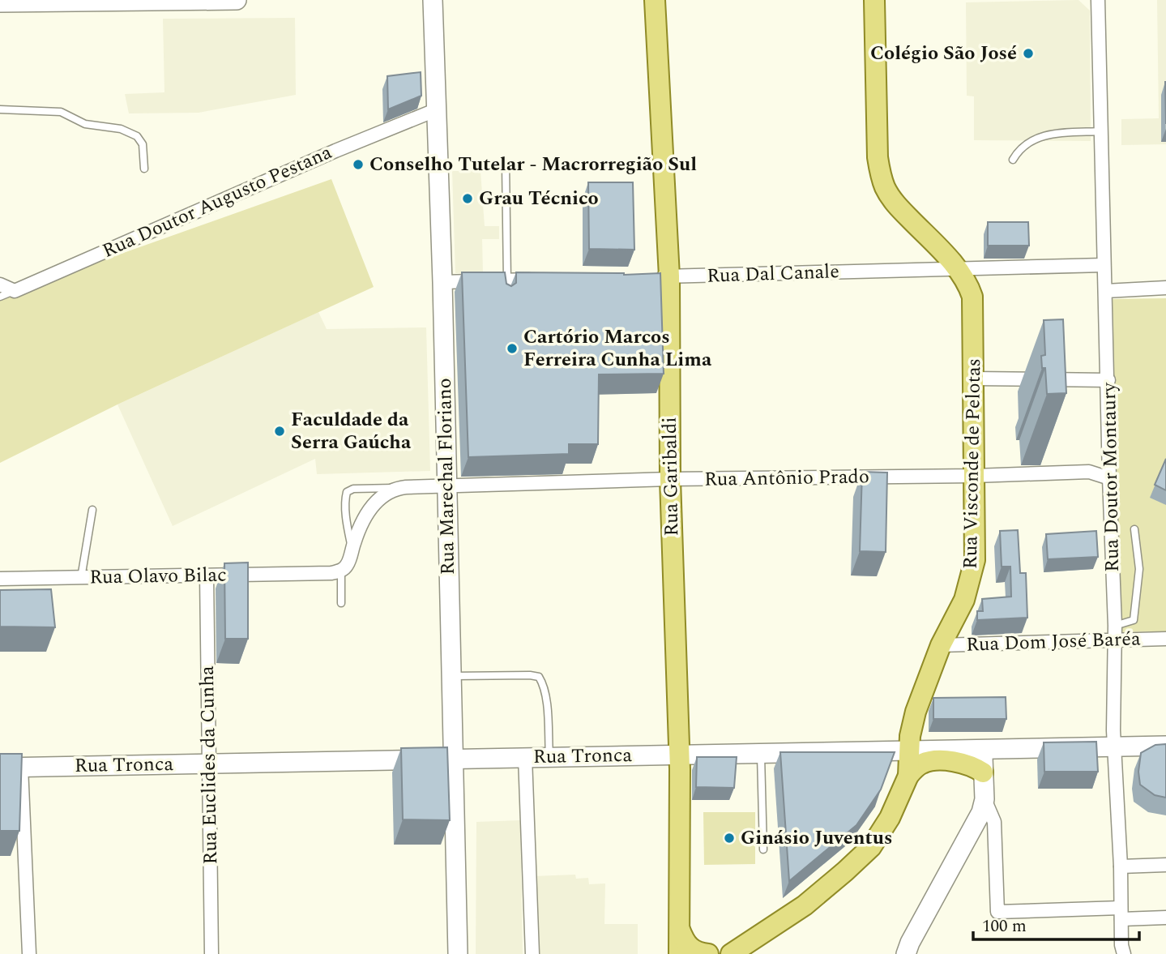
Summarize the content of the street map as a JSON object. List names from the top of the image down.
{
  "streets": {
    "main road": ["Rua Visconde de Pelotas", "Rua Garibaldi"],
    "street": [
      "Rua Doutor Augusto Pestana",
      "Rua Dal Canale",
      "Rua Marechal Floriano",
      "Rua Doutor Montaury",
      "Rua Antônio Prado",
      "Rua Olavo Bilac",
      "Rua Dom José Baréa",
      "Rua Tronca",
      "Rua Euclides da Cunha"
    ]
  },
  "crossings": [
    ["Rua Doutor Augusto Pestana", "Rua Marechal Floriano"],
    ["Rua Dal Canale", "Rua Visconde de Pelotas"],
    ["Rua Dal Canale", "Rua Garibaldi"],
    ["Rua Dal Canale", "Rua Doutor Montaury"],
    ["Rua Visconde de Pelotas", "Rua Antônio Prado"],
    ["Rua Visconde de Pelotas", "Rua Dom José Baréa"],
    ["Rua Visconde de Pelotas", "Rua Tronca"],
    ["Rua Marechal Floriano", "Rua Antônio Prado"],
    ["Rua Marechal Floriano", "Rua Tronca"],
    ["Rua Garibaldi", "Rua Antônio Prado"],
    ["Rua Garibaldi", "Rua Tronca"],
    ["Rua Doutor Montaury", "Rua Antônio Prado"],
    ["Rua Doutor Montaury", "Rua Dom José Baréa"],
    ["Rua Doutor Montaury", "Rua Tronca"],
    ["Rua Antônio Prado", "Rua Olavo Bilac"],
    ["Rua Olavo Bilac", "Rua Euclides da Cunha"],
    ["Rua Tronca", "Rua Euclides da Cunha"]
  ],
  "places": [
    "Colégio São José",
    "Conselho Tutelar - Macrorregião Sul",
    "Grau Técnico",
    "Cartório Marcos Ferreira Cunha Lima",
    "Faculdade da Serra Gaúcha",
    "Ginásio Juventus"
  ],
  "scale_bar": "100 m"
}
